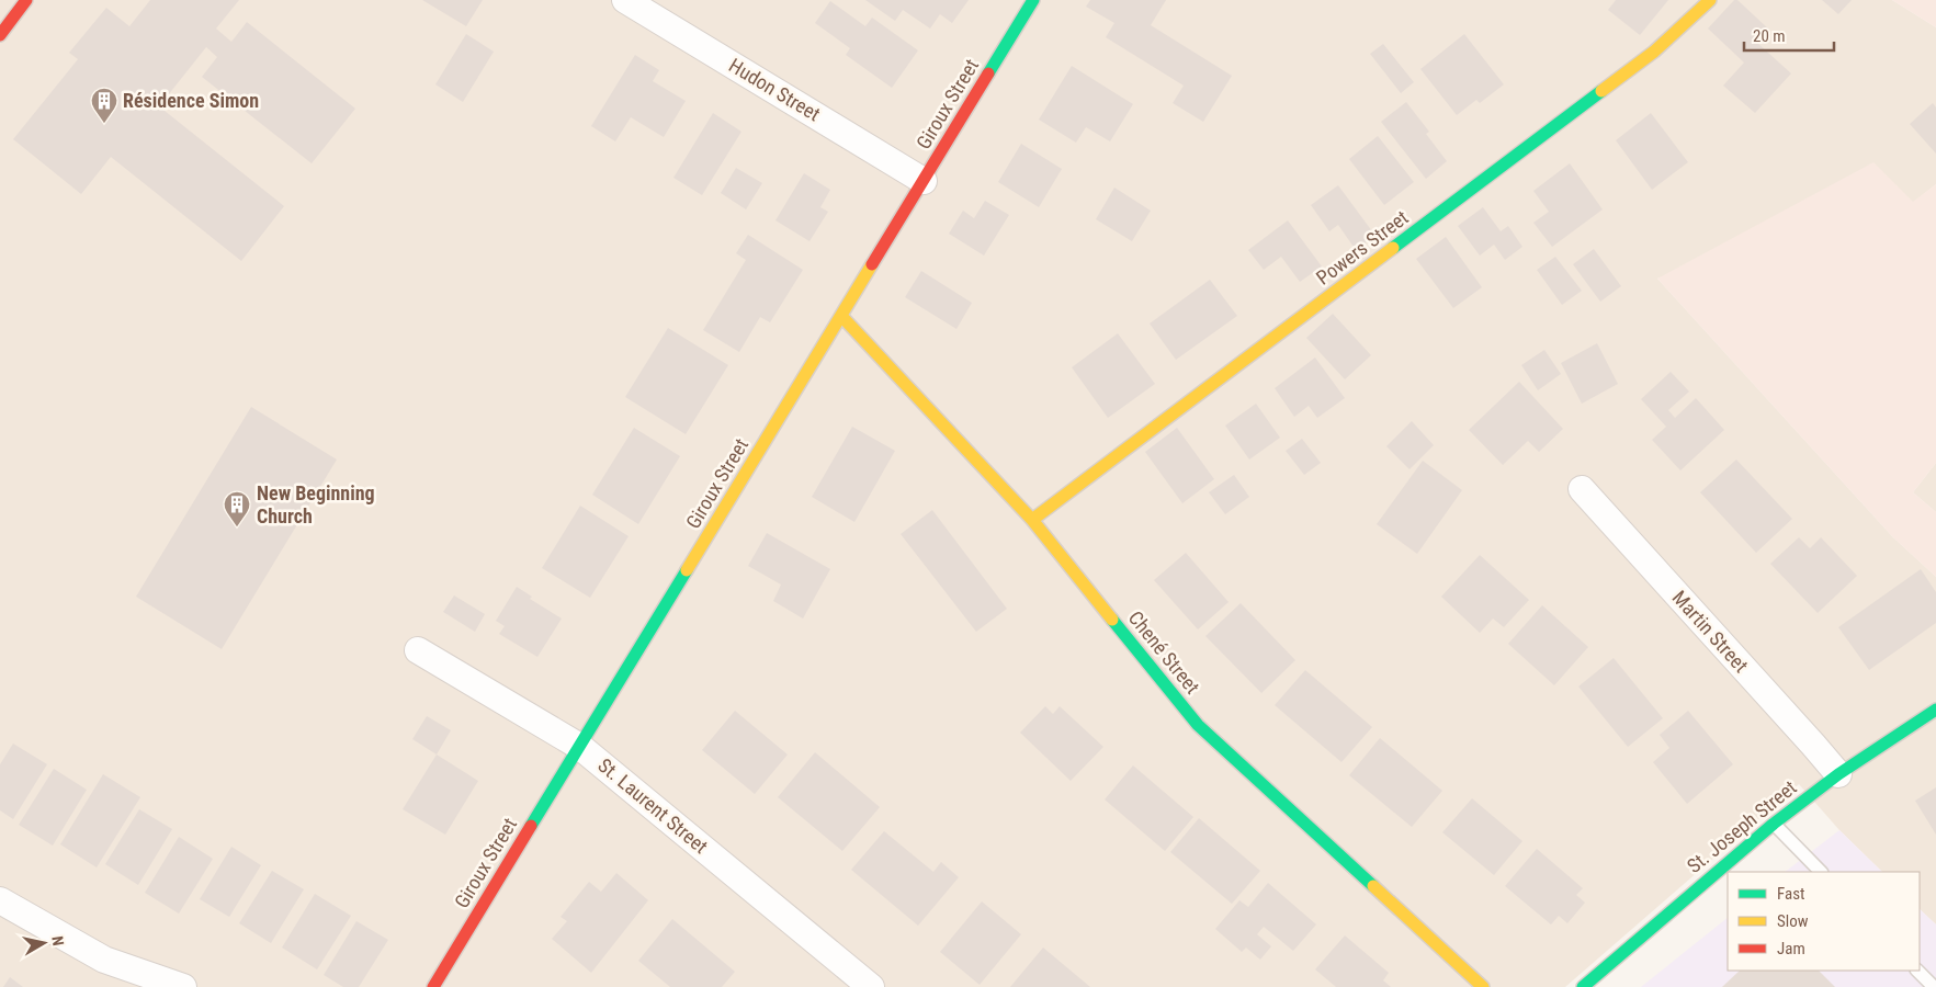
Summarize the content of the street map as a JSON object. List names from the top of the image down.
{
  "streets": {
    "street": [
      "Hudon Street",
      "Giroux Street",
      "Powers Street",
      "Martin Street",
      "Chené Street",
      "St. Laurent Street",
      "St. Joseph Street"
    ]
  },
  "crossings": [
    ["Hudon Street", "Giroux Street"],
    ["Giroux Street", "Chené Street"],
    ["Giroux Street", "St. Laurent Street"],
    ["Powers Street", "Chené Street"],
    ["Martin Street", "St. Joseph Street"]
  ],
  "places": {
    "building": ["Résidence Simon", "New Beginning Church"]
  },
  "legend": ["Fast", "Slow", "Jam"],
  "scale_bar": "20 m",
  "north": "right"
}
